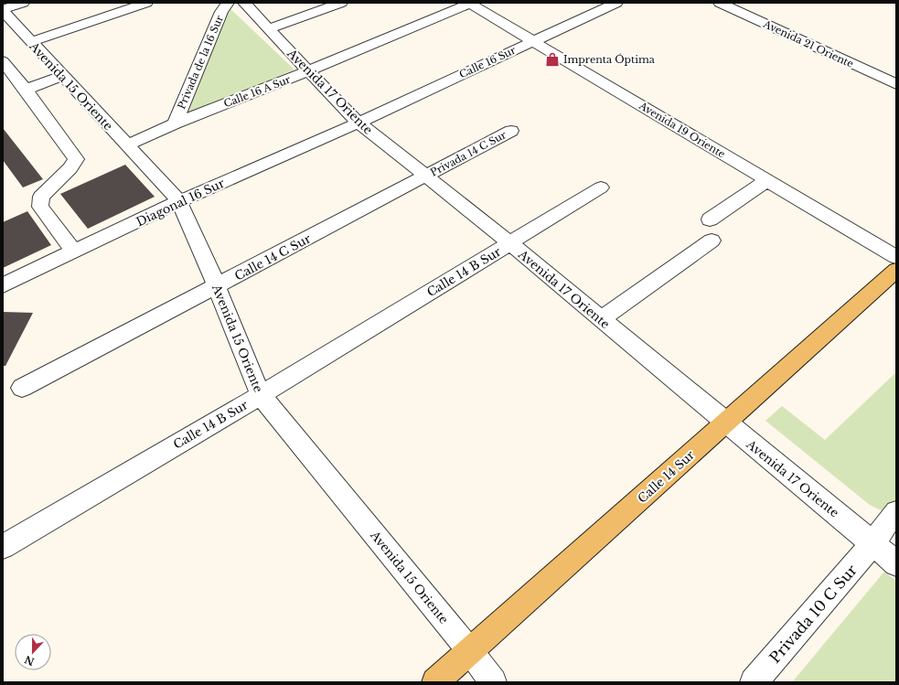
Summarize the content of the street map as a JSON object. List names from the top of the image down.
{
  "streets": {
    "main road": ["Calle 14 Sur"],
    "street": [
      "Avenida 21 Oriente",
      "Privada de la 16 Sur",
      "Calle 16 Sur",
      "Avenida 15 Oriente",
      "Calle 16 A Sur",
      "Avenida 17 Oriente",
      "Avenida 19 Oriente",
      "Privada 14 C Sur",
      "Diagonal 16 Sur",
      "Calle 14 C Sur",
      "Calle 14 B Sur",
      "Privada 10 C Sur"
    ]
  },
  "crossings": [
    ["Privada de la 16 Sur", "Calle 16 A Sur"],
    ["Calle 16 Sur", "Avenida 17 Oriente"],
    ["Calle 16 Sur", "Avenida 19 Oriente"],
    ["Calle 16 Sur", "Diagonal 16 Sur"],
    ["Avenida 15 Oriente", "Calle 16 A Sur"],
    ["Avenida 15 Oriente", "Diagonal 16 Sur"],
    ["Avenida 15 Oriente", "Calle 14 C Sur"],
    ["Avenida 15 Oriente", "Calle 14 B Sur"],
    ["Avenida 15 Oriente", "Calle 14 Sur"],
    ["Calle 16 A Sur", "Avenida 17 Oriente"],
    ["Calle 16 A Sur", "Avenida 19 Oriente"],
    ["Avenida 17 Oriente", "Privada 14 C Sur"],
    ["Avenida 17 Oriente", "Diagonal 16 Sur"],
    ["Avenida 17 Oriente", "Calle 14 C Sur"],
    ["Avenida 17 Oriente", "Calle 14 B Sur"],
    ["Avenida 17 Oriente", "Calle 14 Sur"],
    ["Avenida 17 Oriente", "Privada 10 C Sur"],
    ["Privada 14 C Sur", "Calle 14 C Sur"]
  ],
  "places": {
    "shop": ["Imprenta Óptima"]
  },
  "north": "bottom"
}
